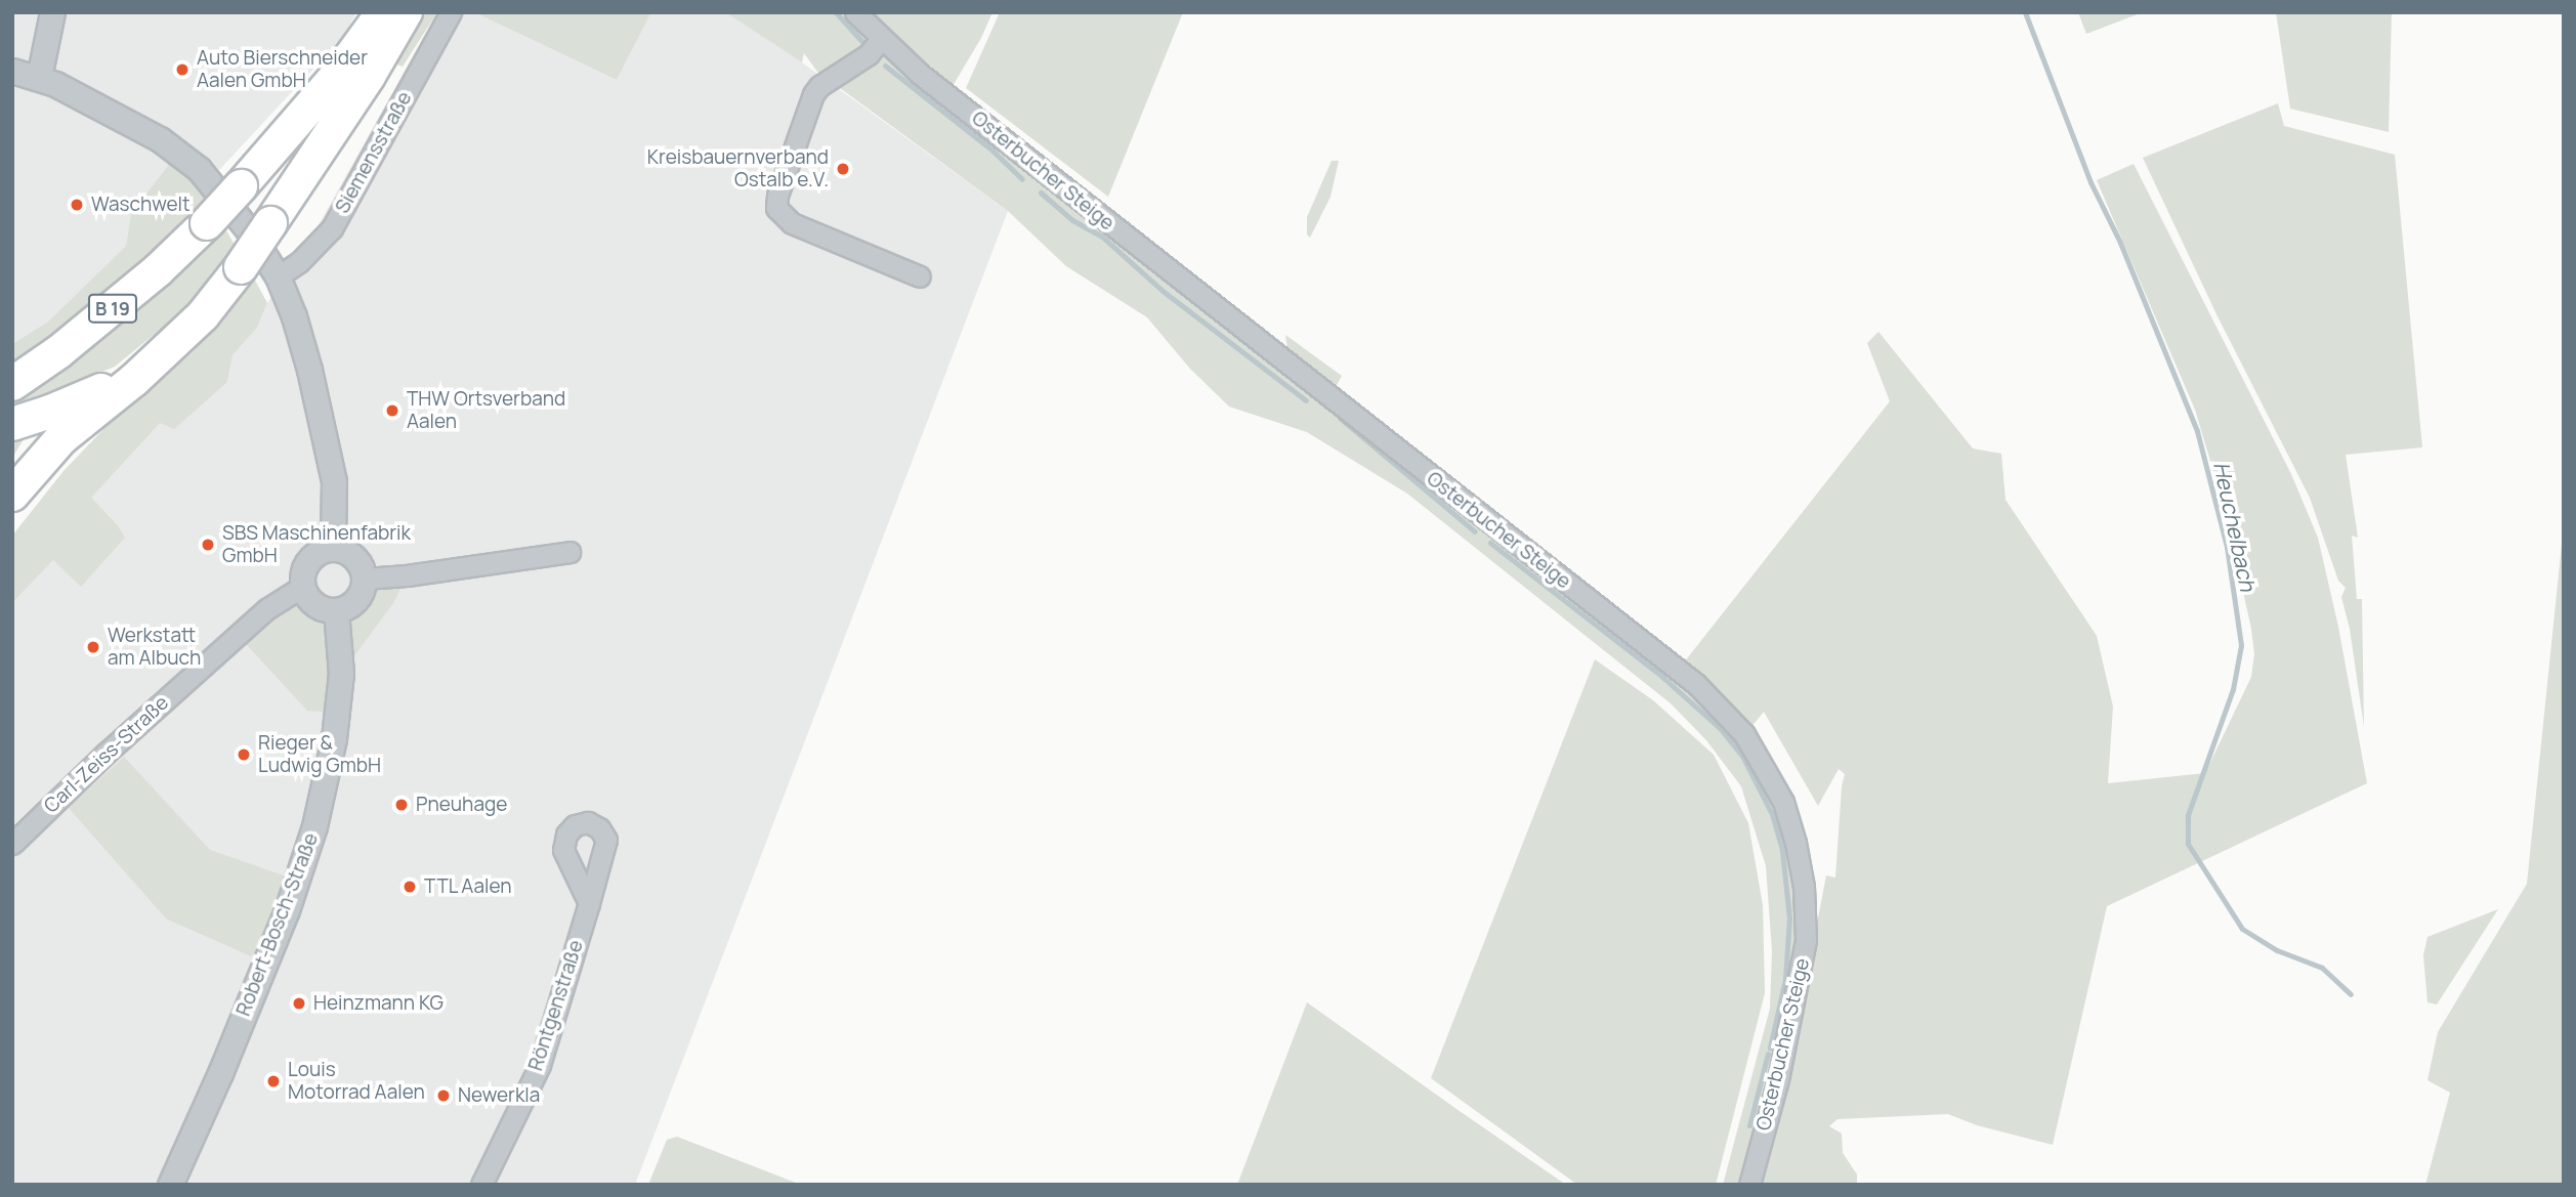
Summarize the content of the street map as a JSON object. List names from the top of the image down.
{
  "streets": {
    "highway": ["B 19"],
    "street": [
      "Siemensstraße",
      "Osterbucher Steige",
      "Carl-Zeiss-Straße",
      "Robert-Bosch-Straße",
      "Röntgenstraße"
    ]
  },
  "crossings": [
    ["Carl-Zeiss-Straße", "Robert-Bosch-Straße"]
  ],
  "water": ["Heuchelbach"],
  "places": [
    "Auto Bierschneider Aalen GmbH",
    "Kreisbauernverband Ostalb e.V.",
    "Waschwelt",
    "THW Ortsverband Aalen",
    "SBS Maschinenfabrik GmbH",
    "Werkstatt am Albuch",
    "Rieger & Ludwig GmbH",
    "Pneuhage",
    "TTL Aalen",
    "Heinzmann KG",
    "Louis Motorrad Aalen",
    "Newerkla"
  ]
}
